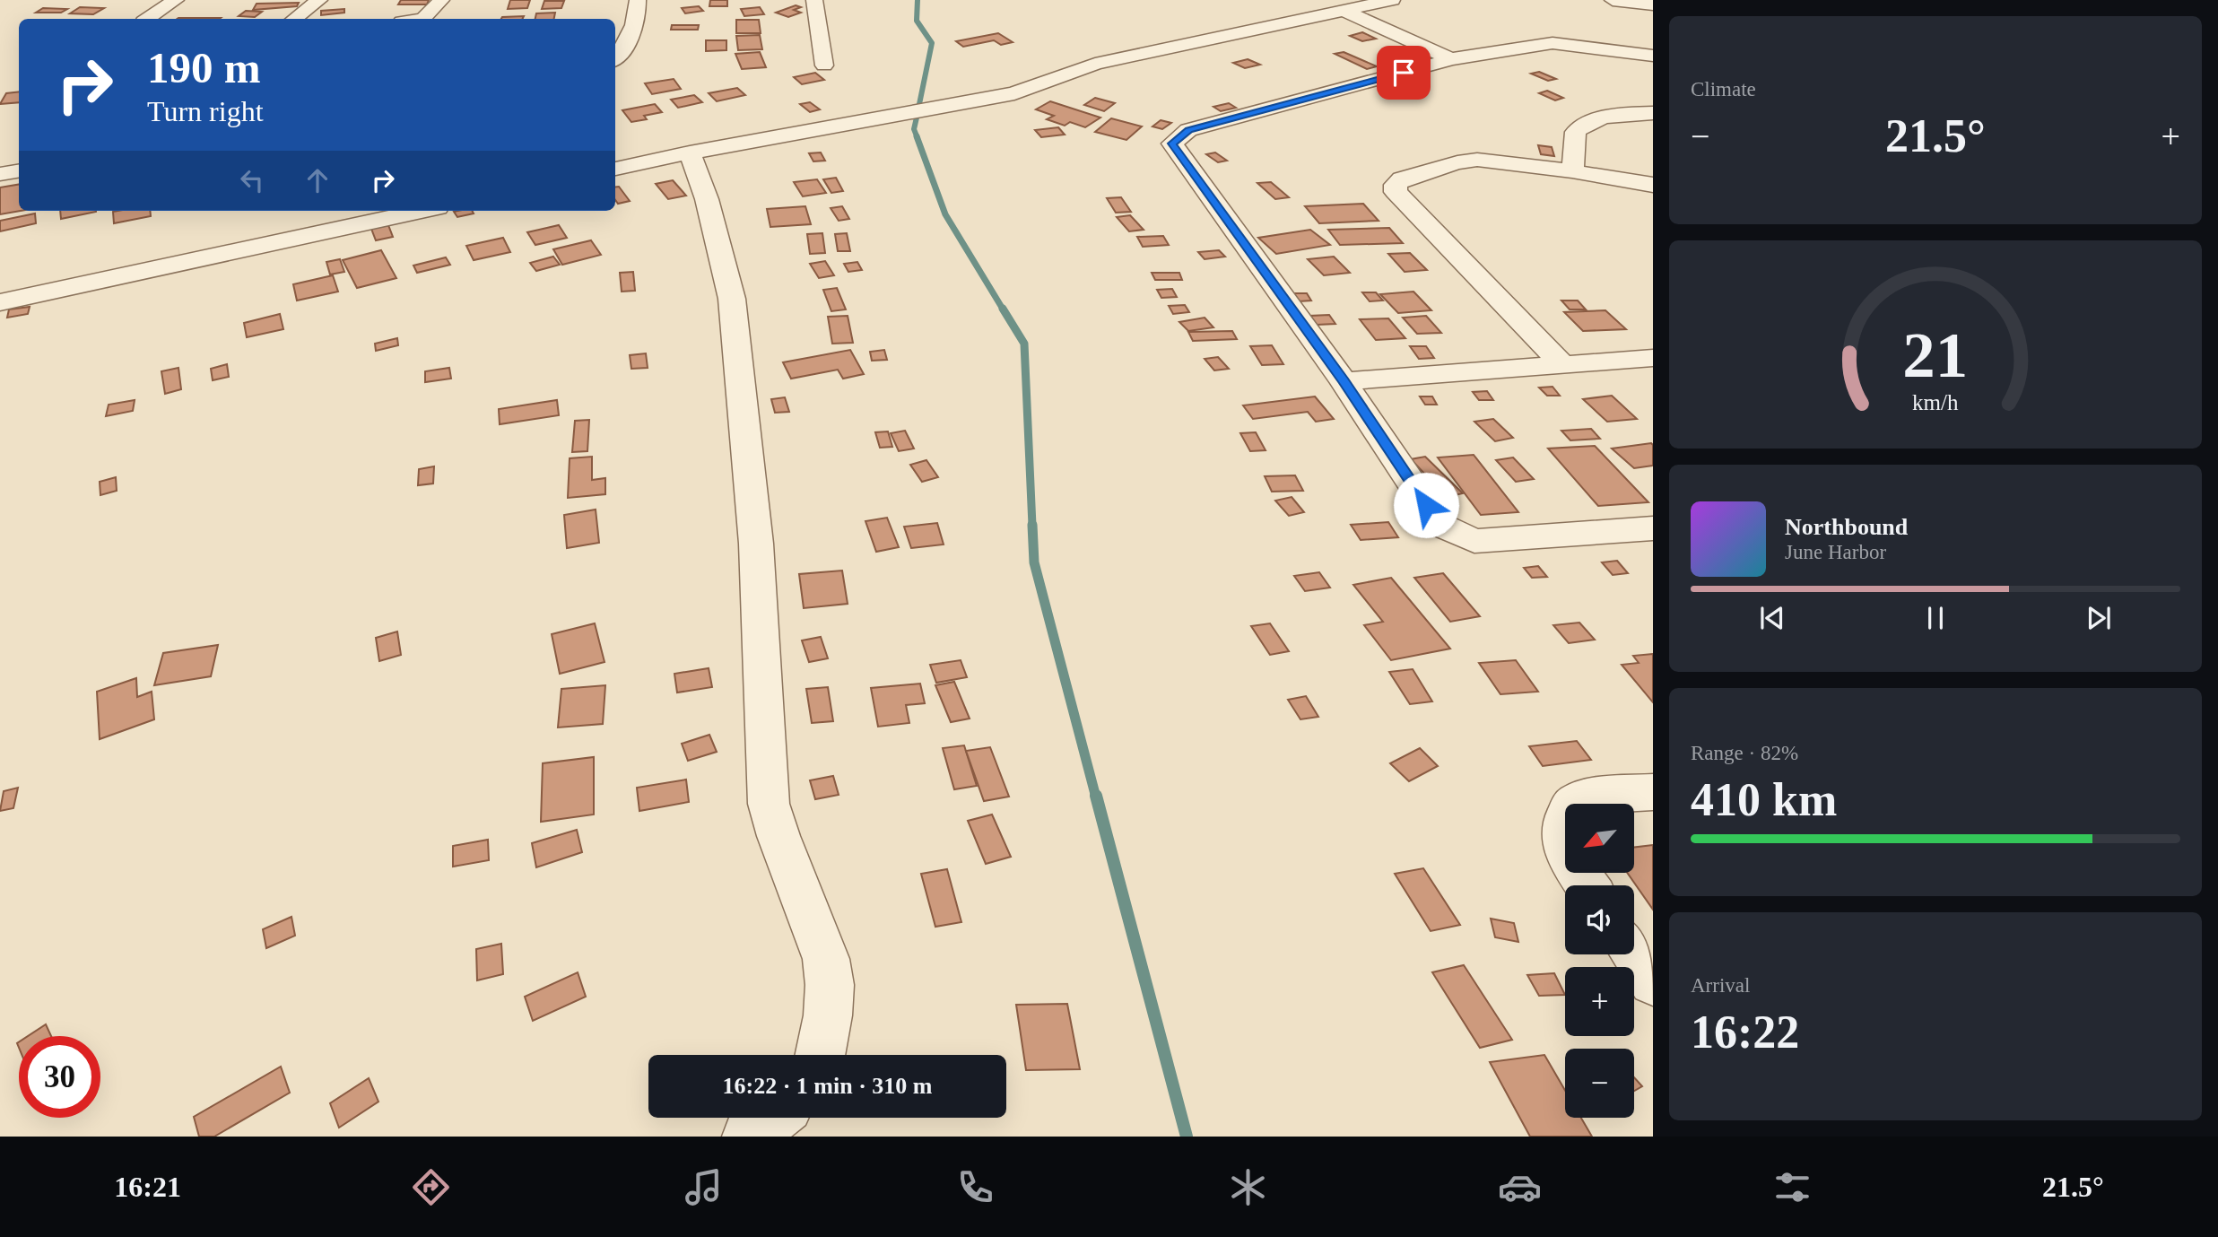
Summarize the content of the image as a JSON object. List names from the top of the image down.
{
  "north": "bottom left",
  "page": {
    "tile": [
      "Climate",
      ["Range · 82%", "410 km"],
      ["Arrival", "16:22"]
    ],
    "turn": ["190 m", "Turn right"],
    "heat": ["−", "21.5°", "+"],
    "song": ["Northbound", "June Harbor"],
    "map_buttons": ["+", "−"],
    "limit": "30",
    "trip": "16:22 · 1 min · 310 m",
    "tabs": ["16:21", "21.5°"],
    "gauge": ["21", "km/h"]
  }
}
